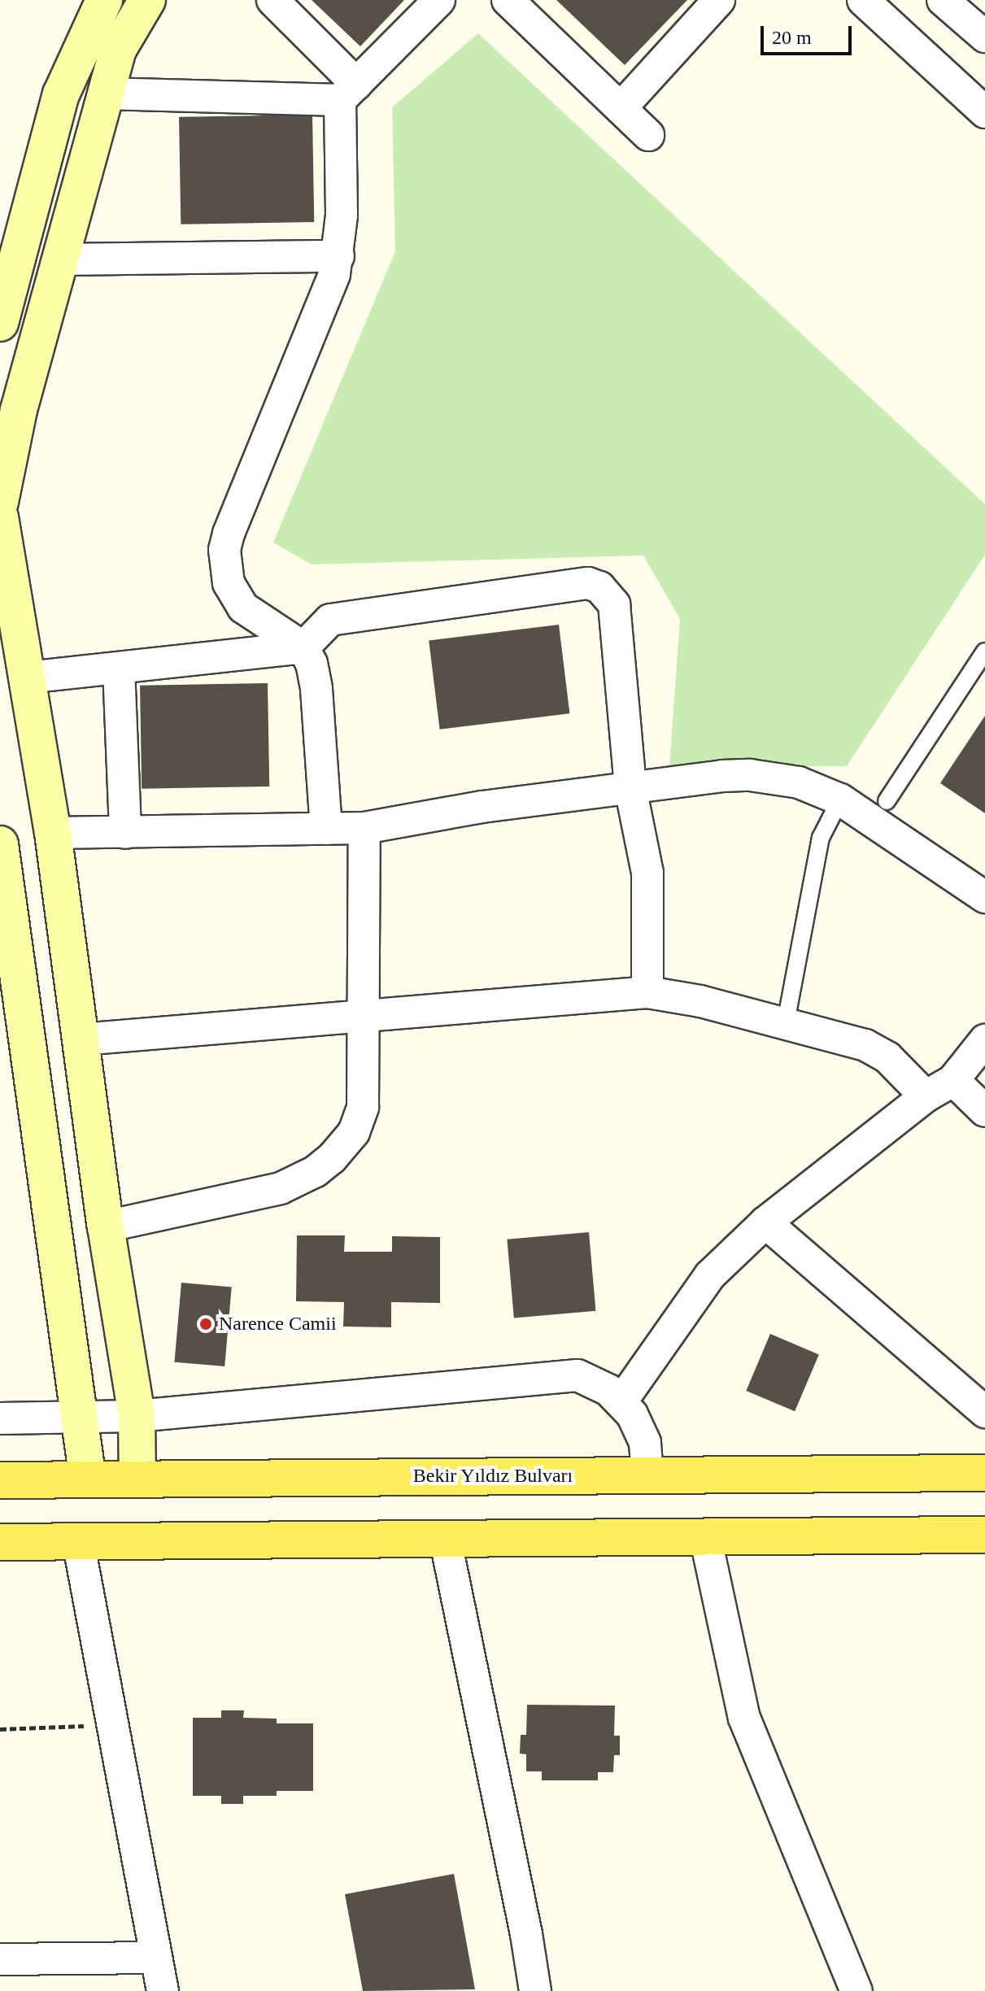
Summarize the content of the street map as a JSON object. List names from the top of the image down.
{
  "streets": {
    "main road": ["Bekir Yıldız Bulvarı"]
  },
  "places": ["Narence Camii"],
  "scale_bar": "20 m"
}
